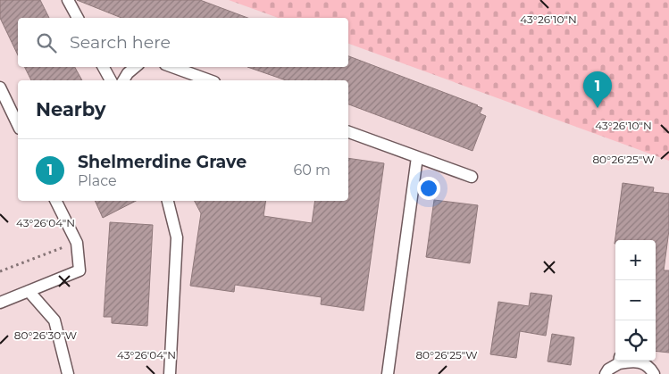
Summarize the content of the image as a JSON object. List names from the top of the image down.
{
  "page": {
    "search": "Search here",
    "pins": "1",
    "heading": "Nearby",
    "list": [
      {
        "mark": "1",
        "name": "Shelmerdine Grave",
        "note": "Place",
        "value": "60 m"
      }
    ],
    "map_buttons": ["+", "−"]
  },
  "coordinates": [
    "43°26'10\"N",
    "80°26'25\"W",
    "43°26'04\"N",
    "80°26'30\"W"
  ]
}
